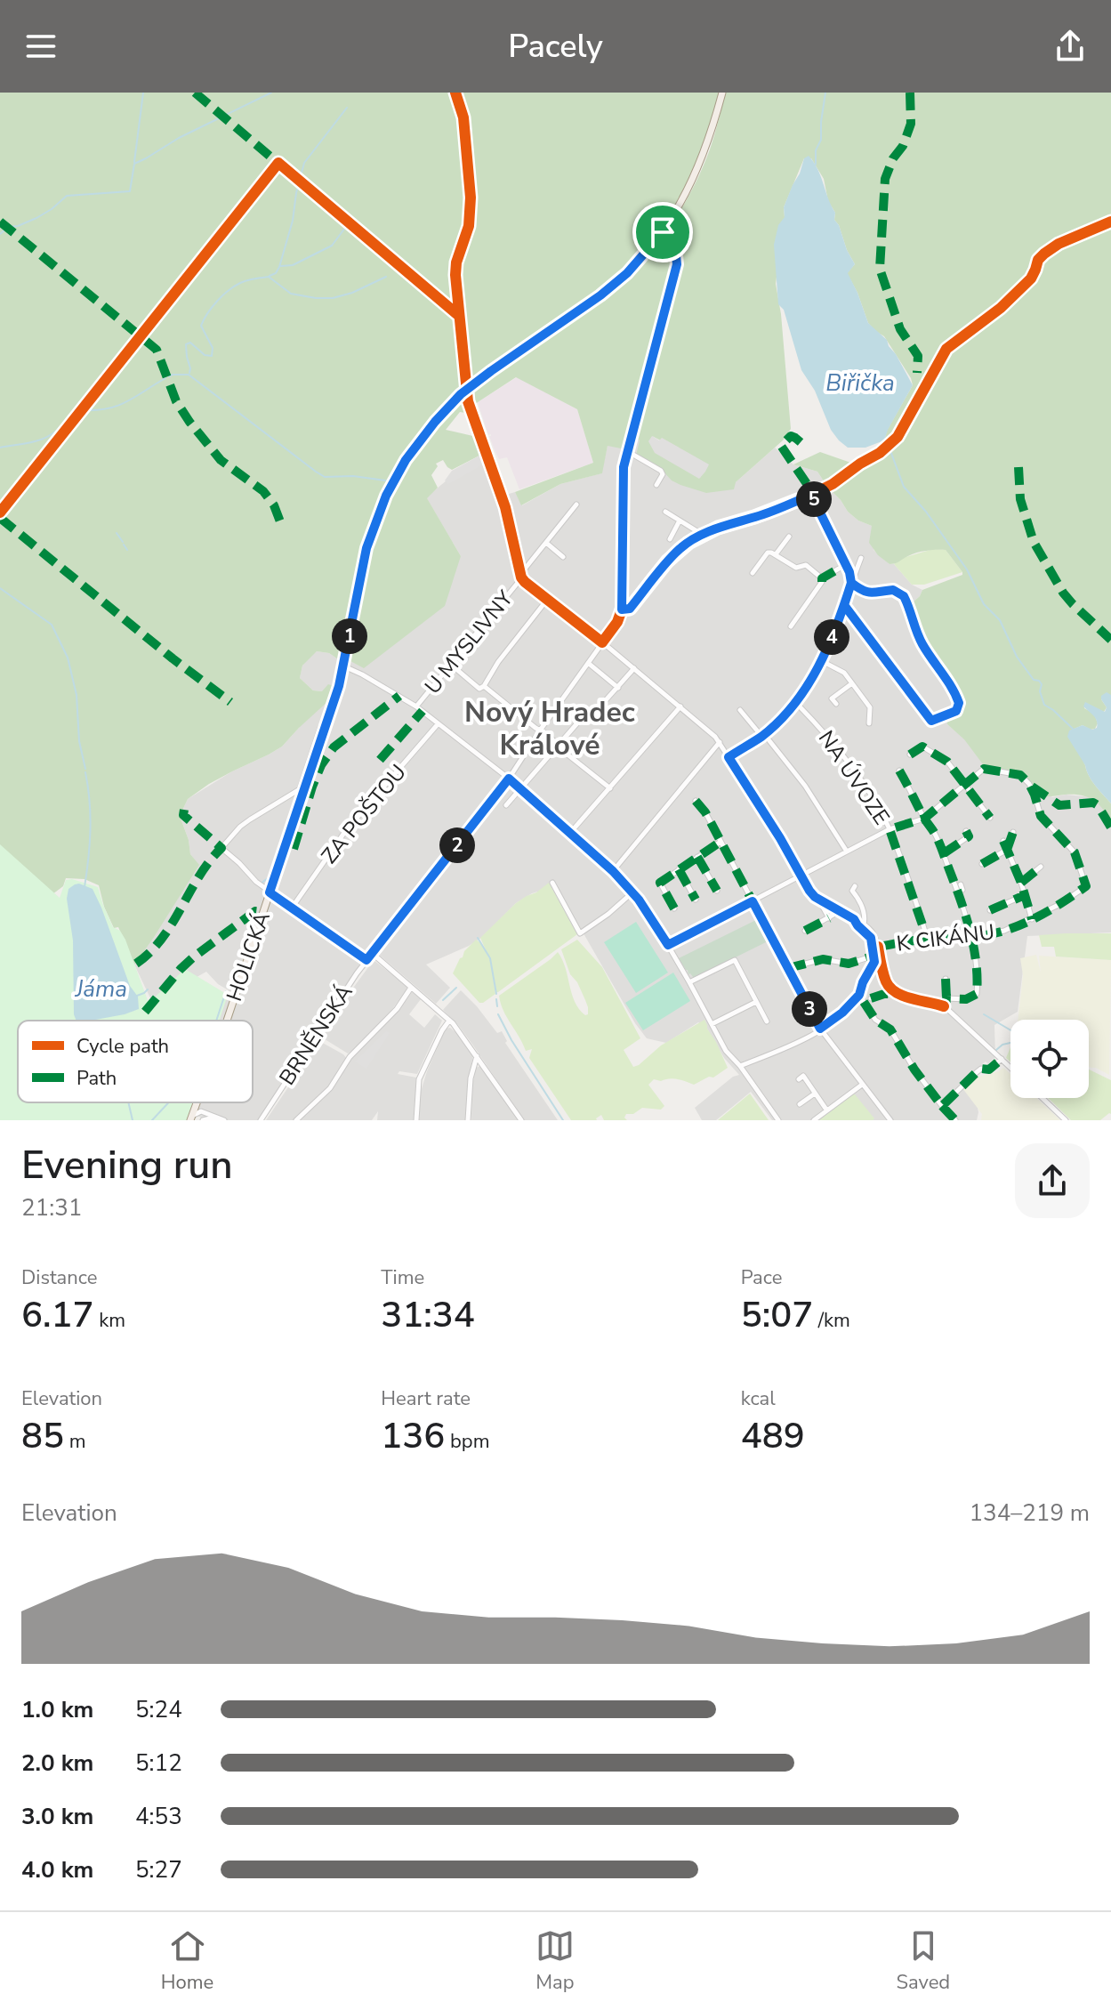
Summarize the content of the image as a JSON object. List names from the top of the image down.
{
  "streets": {
    "main road": ["HOLICKÁ"],
    "street": [
      "U MYSLIVNY",
      "NA ÚVOZE",
      "ZA POŠTOU",
      "K CIKÁNU",
      "BRNĚNSKÁ"
    ]
  },
  "crossings": [
    ["NA ÚVOZE", "K CIKÁNU"]
  ],
  "districts": ["Nový Hradec Králové"],
  "water": ["Biřička", "Jáma"],
  "legend": ["Cycle path", "Path"],
  "page": {
    "header": "Pacely",
    "pins": [
      "5",
      "1",
      "4",
      "2",
      "3"
    ],
    "heading": ["Evening run", "21:31"],
    "stats": [
      ["Distance", "6.17 km"],
      ["Time", "31:34"],
      ["Pace", "5:07 /km"],
      ["Elevation", "85 m"],
      ["Heart rate", "136 bpm"],
      ["kcal", "489"]
    ],
    "chart": ["Elevation", "134–219 m"],
    "list": [
      {
        "name": "1.0 km",
        "note": "5:24"
      },
      {
        "name": "2.0 km",
        "note": "5:12"
      },
      {
        "name": "3.0 km",
        "note": "4:53"
      },
      {
        "name": "4.0 km",
        "note": "5:27"
      }
    ],
    "tabs": ["Home", "Map", "Saved"]
  }
}
